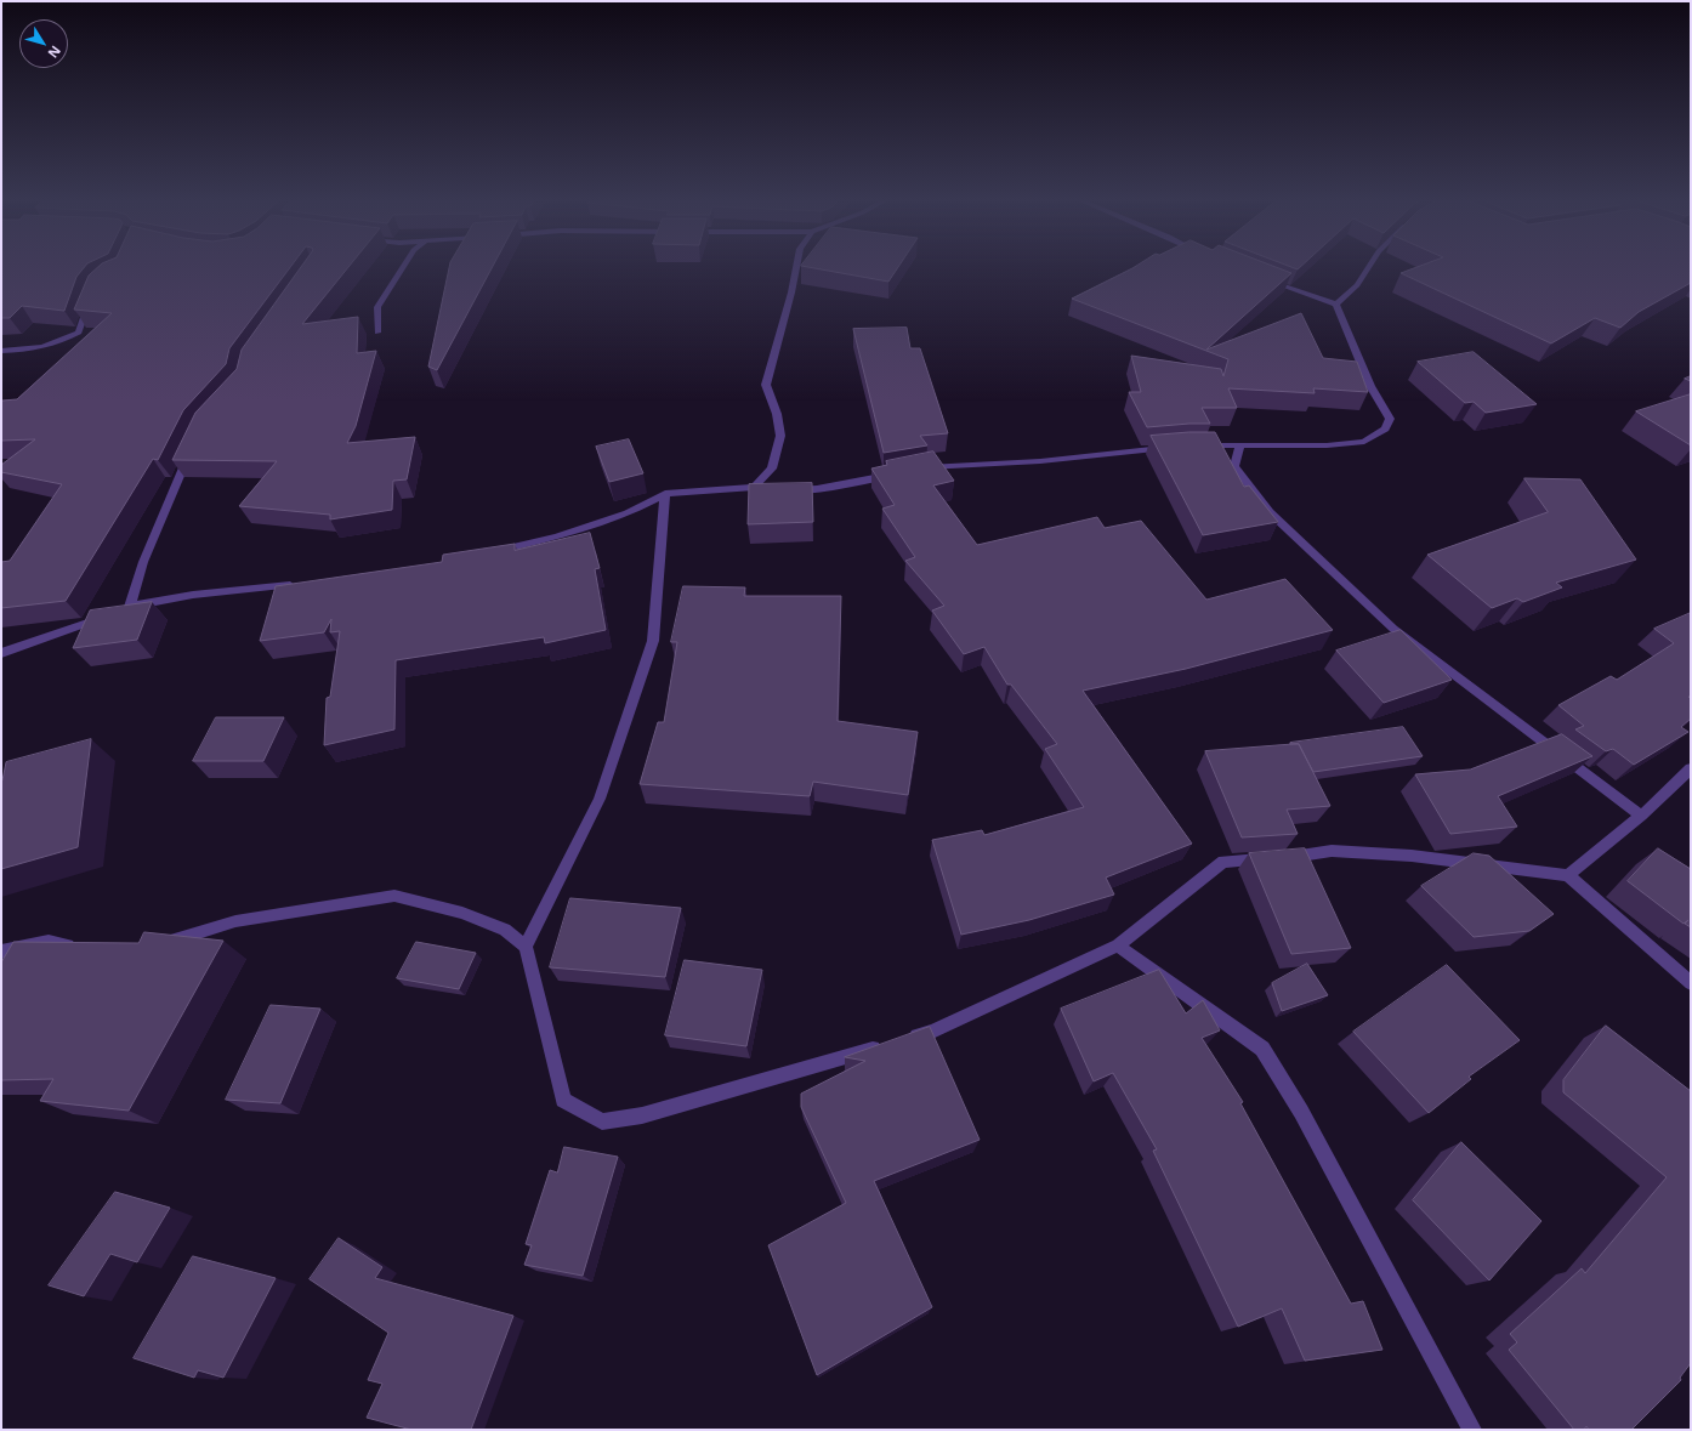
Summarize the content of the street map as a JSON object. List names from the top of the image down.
{
  "north": "bottom right"
}
